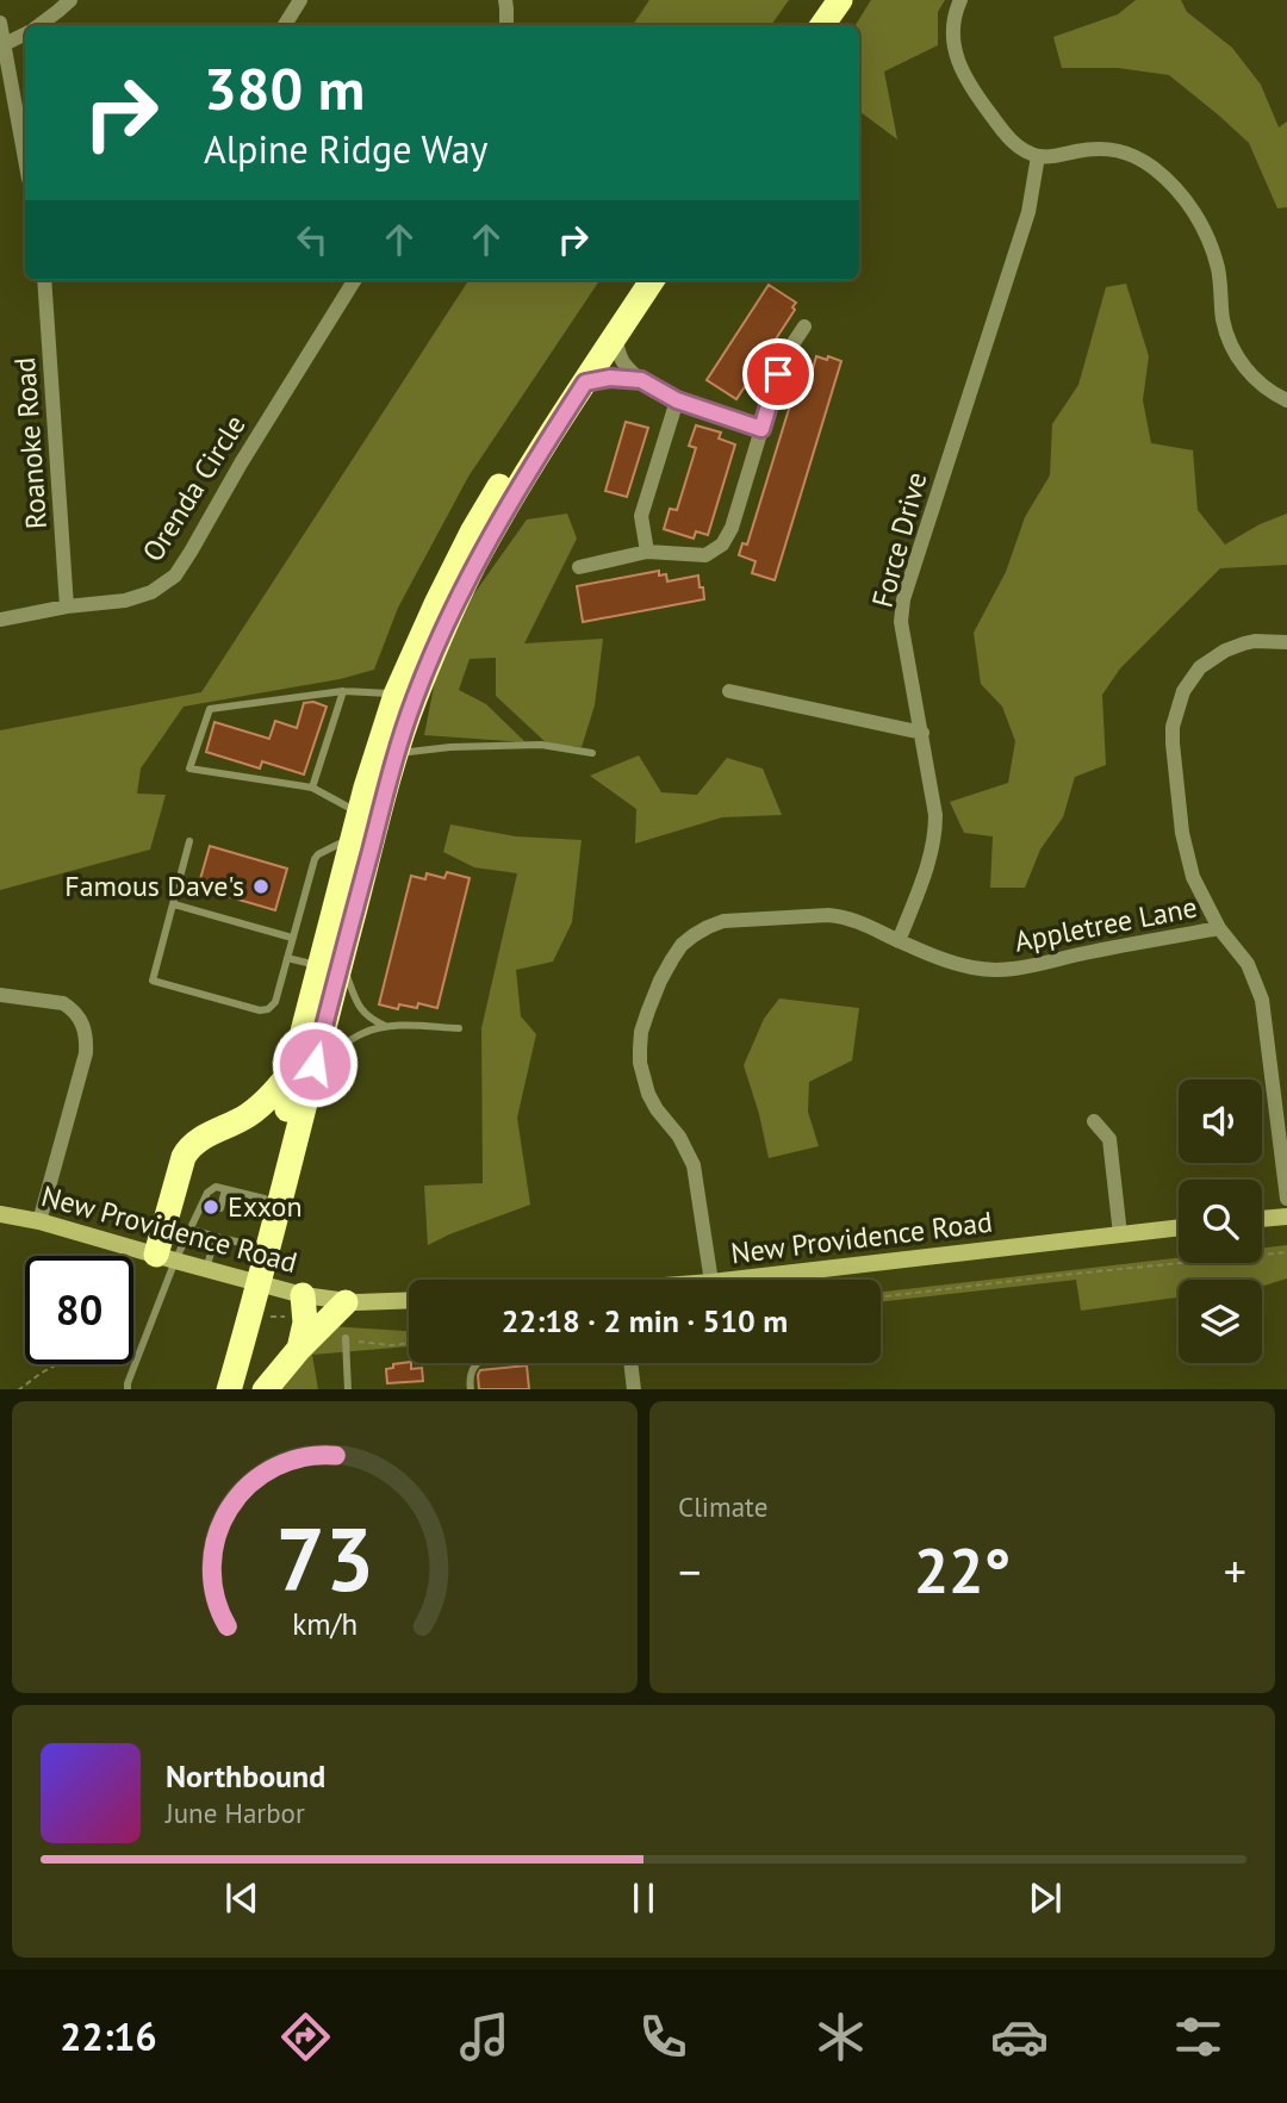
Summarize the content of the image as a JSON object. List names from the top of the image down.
{
  "streets": {
    "street": [
      "Roanoke Road",
      "Orenda Circle",
      "Force Drive",
      "Appletree Lane",
      "New Providence Road"
    ]
  },
  "crossings": [
    ["Roanoke Road", "Orenda Circle"],
    ["Force Drive", "Appletree Lane"]
  ],
  "places": ["Famous Dave's", "Exxon"],
  "page": {
    "turn": ["380 m", "Alpine Ridge Way"],
    "limit": "80",
    "trip": "22:18 · 2 min · 510 m",
    "tile": "Climate",
    "heat": ["−", "22°", "+"],
    "song": ["Northbound", "June Harbor"],
    "tabs": "22:16",
    "gauge": ["73", "km/h"]
  }
}
